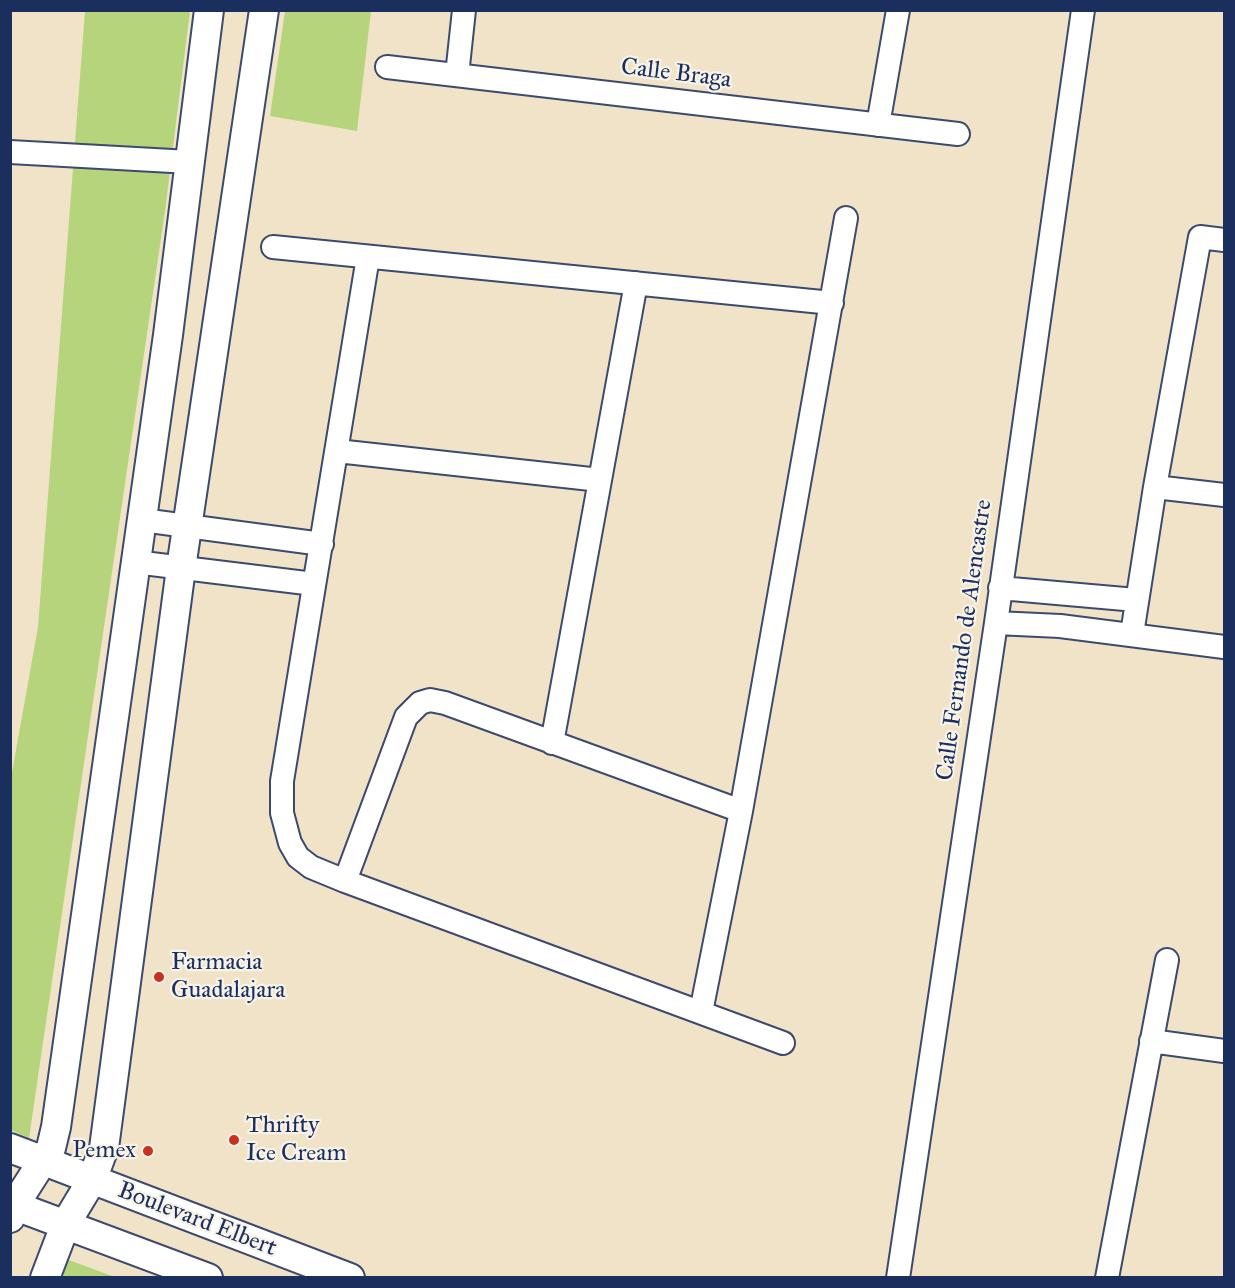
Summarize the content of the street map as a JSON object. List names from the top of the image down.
{
  "streets": {
    "street": ["Calle Braga", "Calle Fernando de Alencastre", "Boulevard Elbert"]
  },
  "places": ["Farmacia Guadalajara", "Thrifty Ice Cream", "Pemex"]
}
